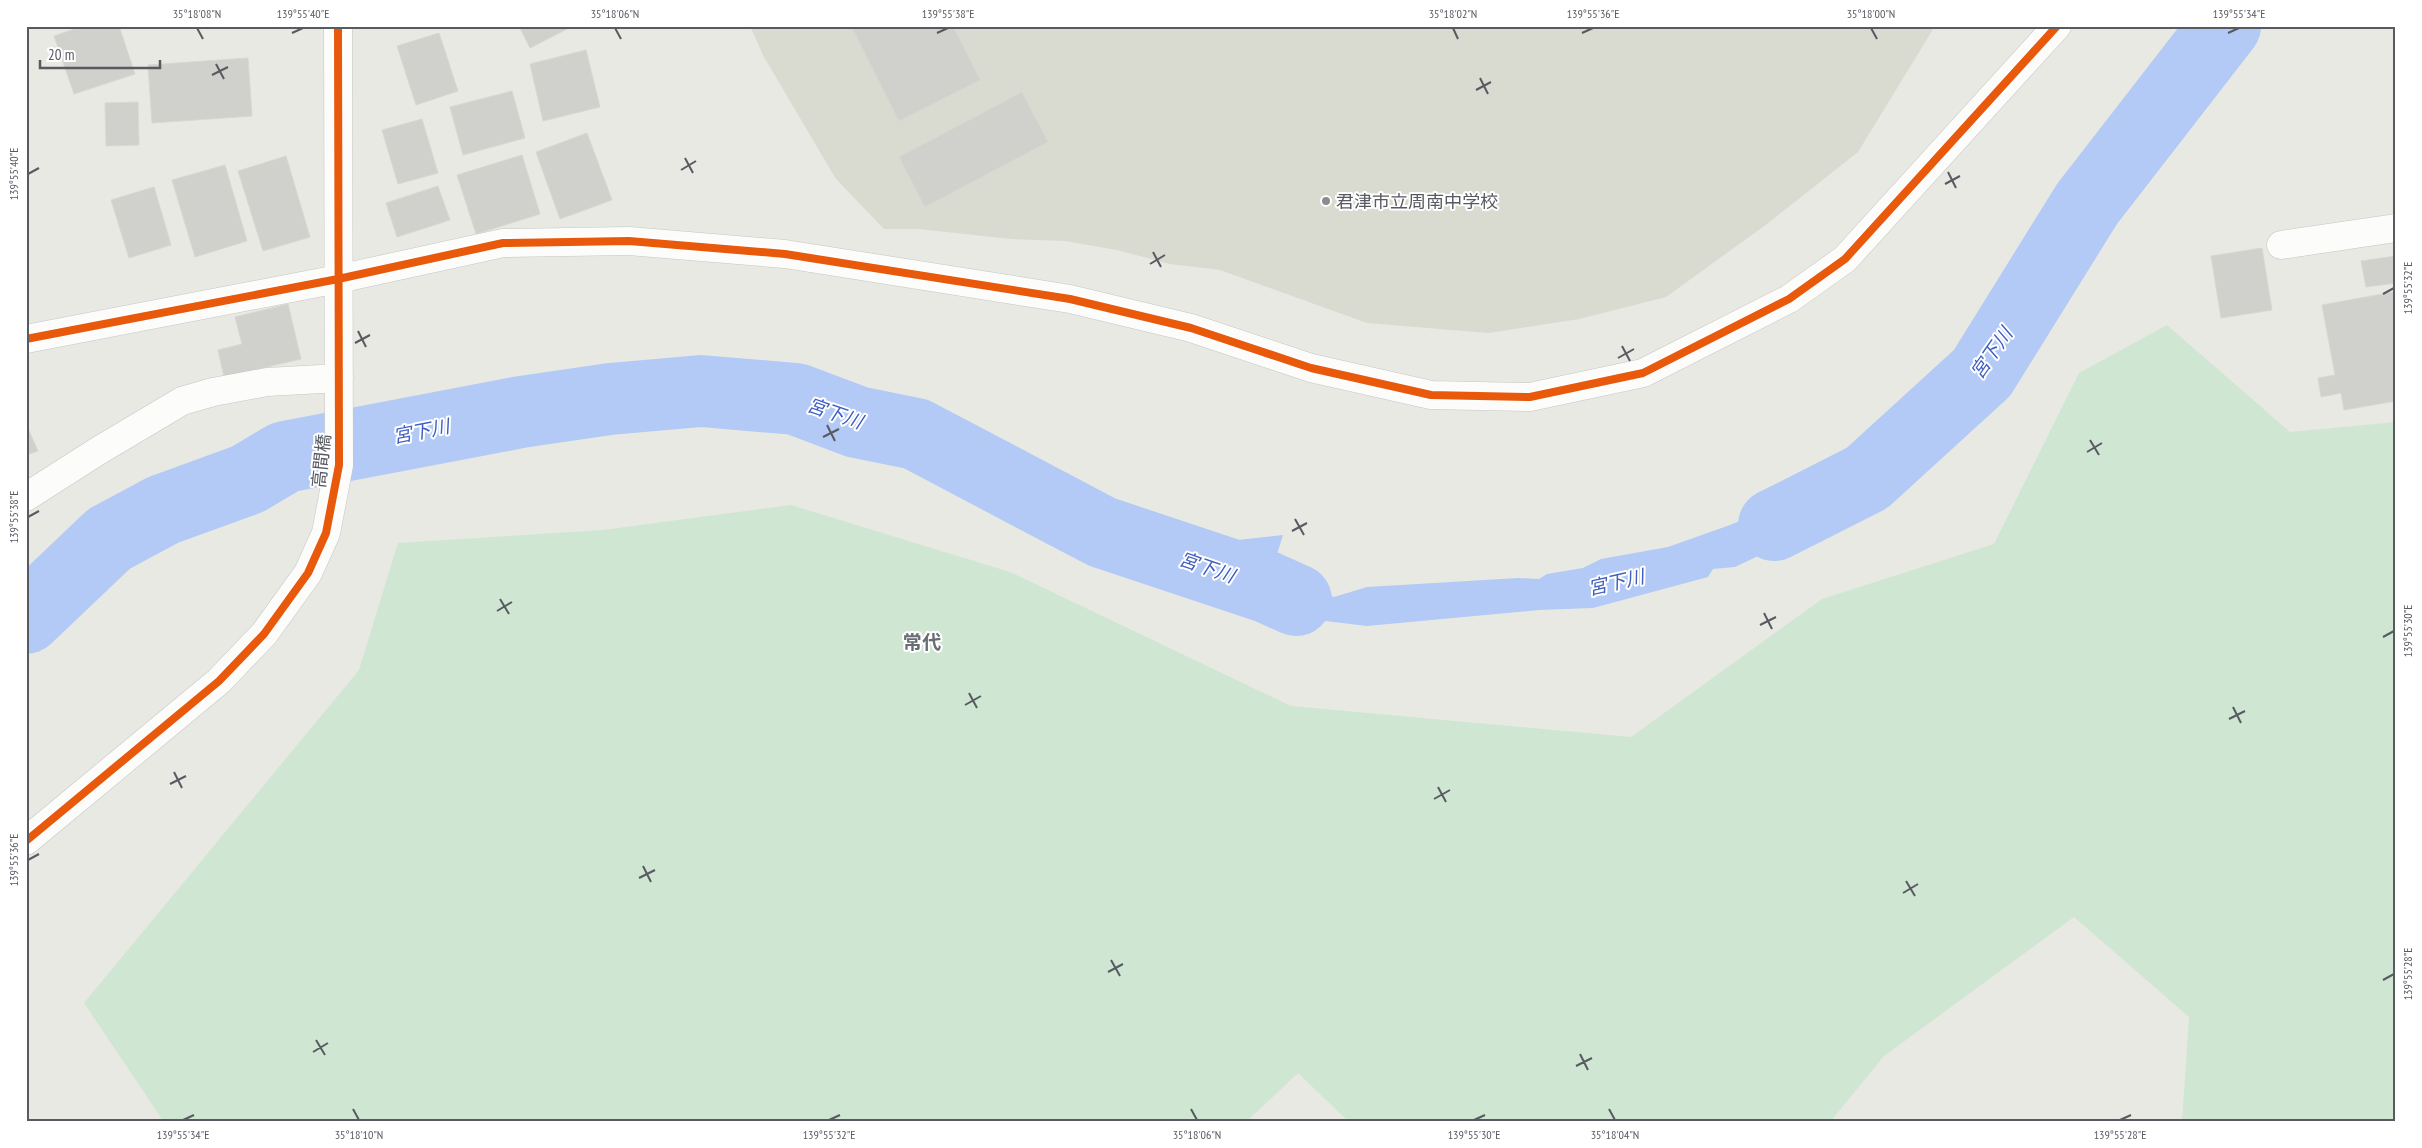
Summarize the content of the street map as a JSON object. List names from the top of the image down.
{
  "streets": {
    "street": ["高間橋"]
  },
  "districts": ["常代"],
  "water": ["宮下川"],
  "places": ["君津市立周南中学校"],
  "scale_bar": "20 m",
  "coordinates": [
    "35°18'08\"N",
    "139°55'40\"E",
    "35°18'06\"N",
    "139°55'38\"E",
    "35°18'02\"N",
    "139°55'36\"E",
    "35°18'00\"N",
    "139°55'34\"E",
    "139°55'32\"E",
    "139°55'30\"E",
    "139°55'28\"E",
    "35°18'10\"N",
    "35°18'04\"N"
  ]
}
